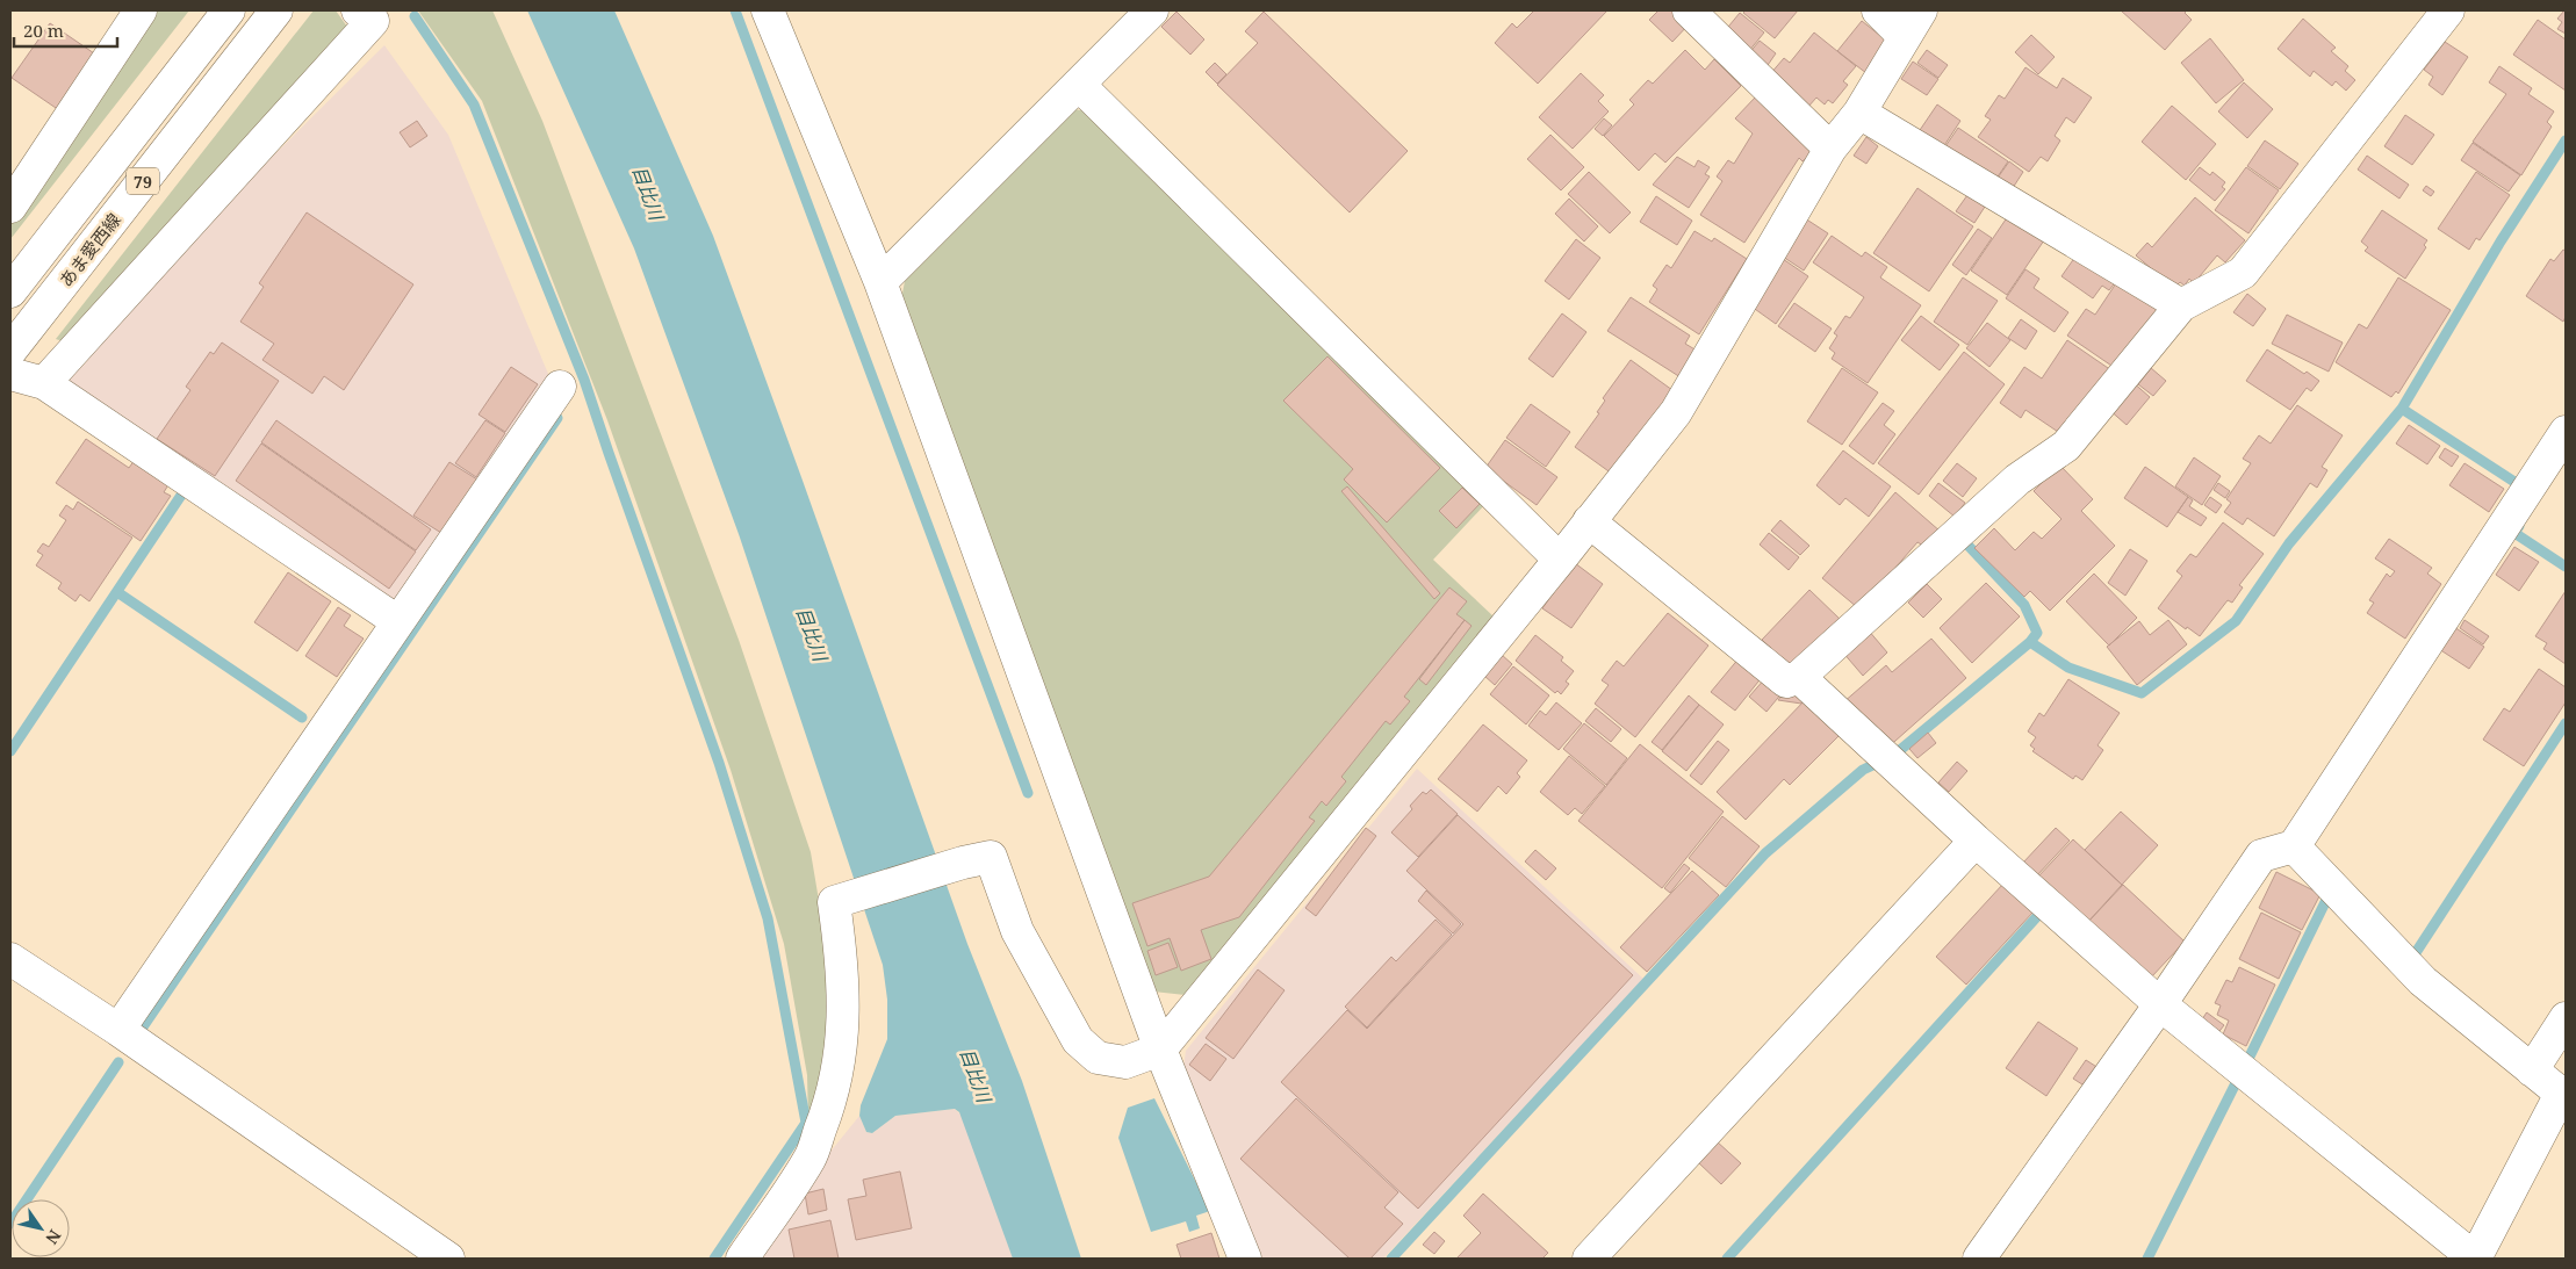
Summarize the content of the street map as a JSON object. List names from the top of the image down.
{
  "streets": {
    "street": ["79", "あま愛西線"]
  },
  "water": ["目比川"],
  "scale_bar": "20 m",
  "north": "bottom right"
}
